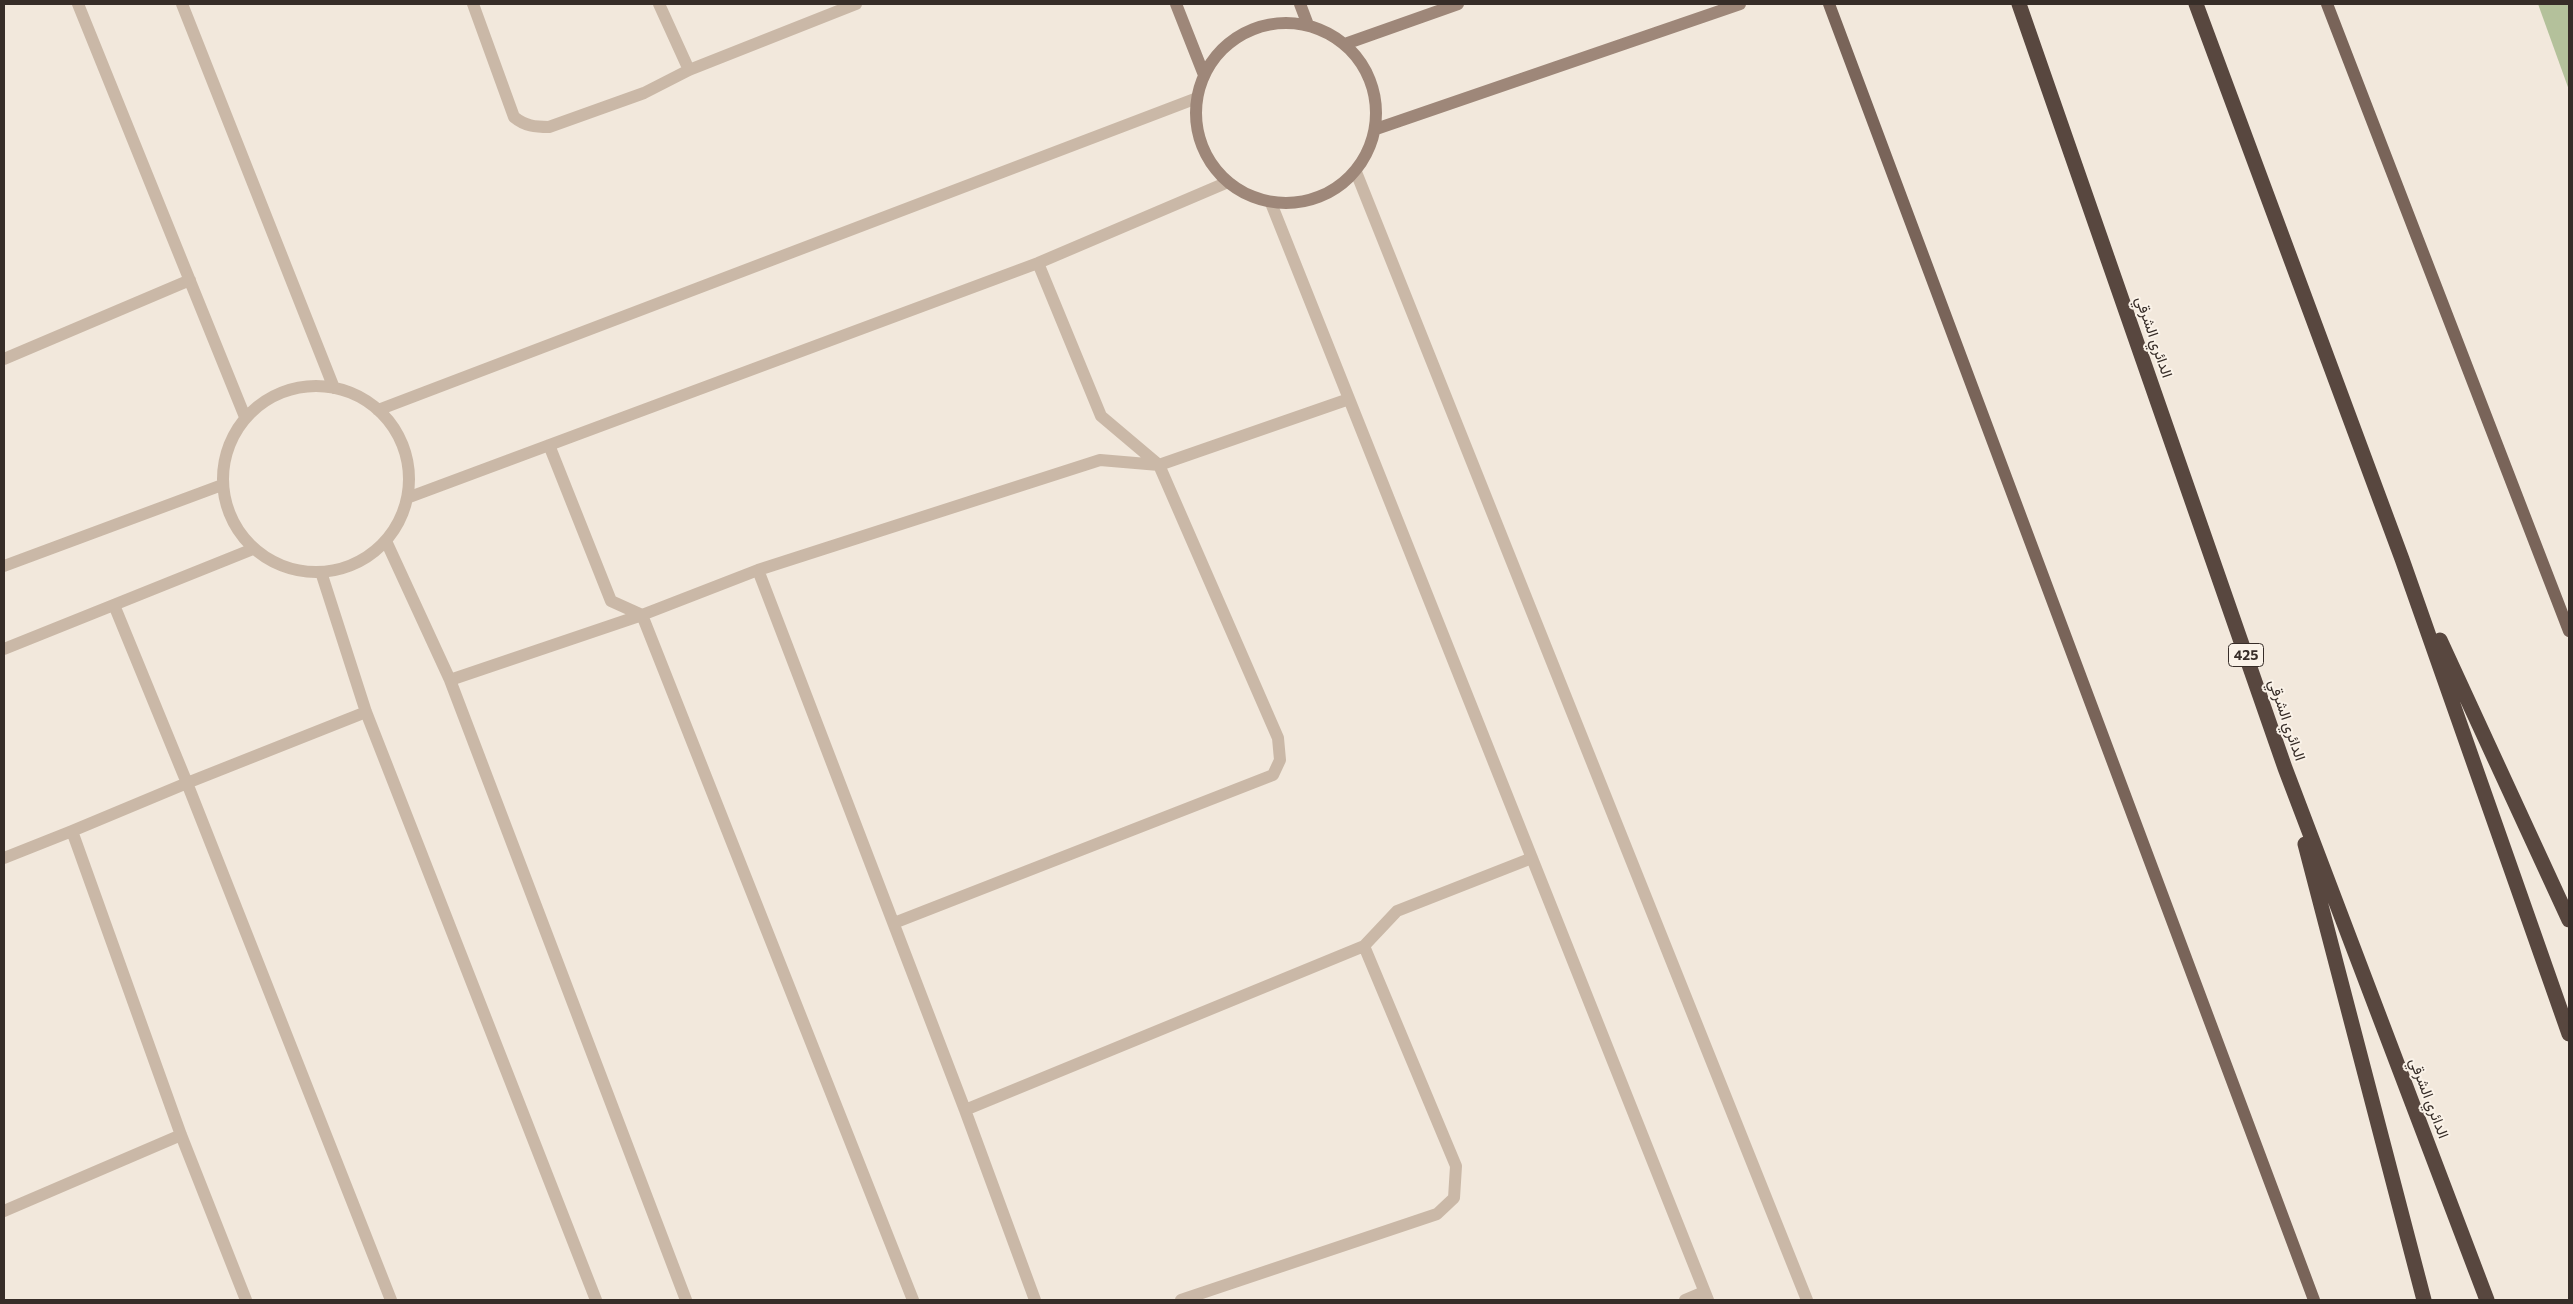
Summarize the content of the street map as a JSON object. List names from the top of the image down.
{
  "streets": {
    "highway": ["الدائري الشرقي", "425"]
  }
}
